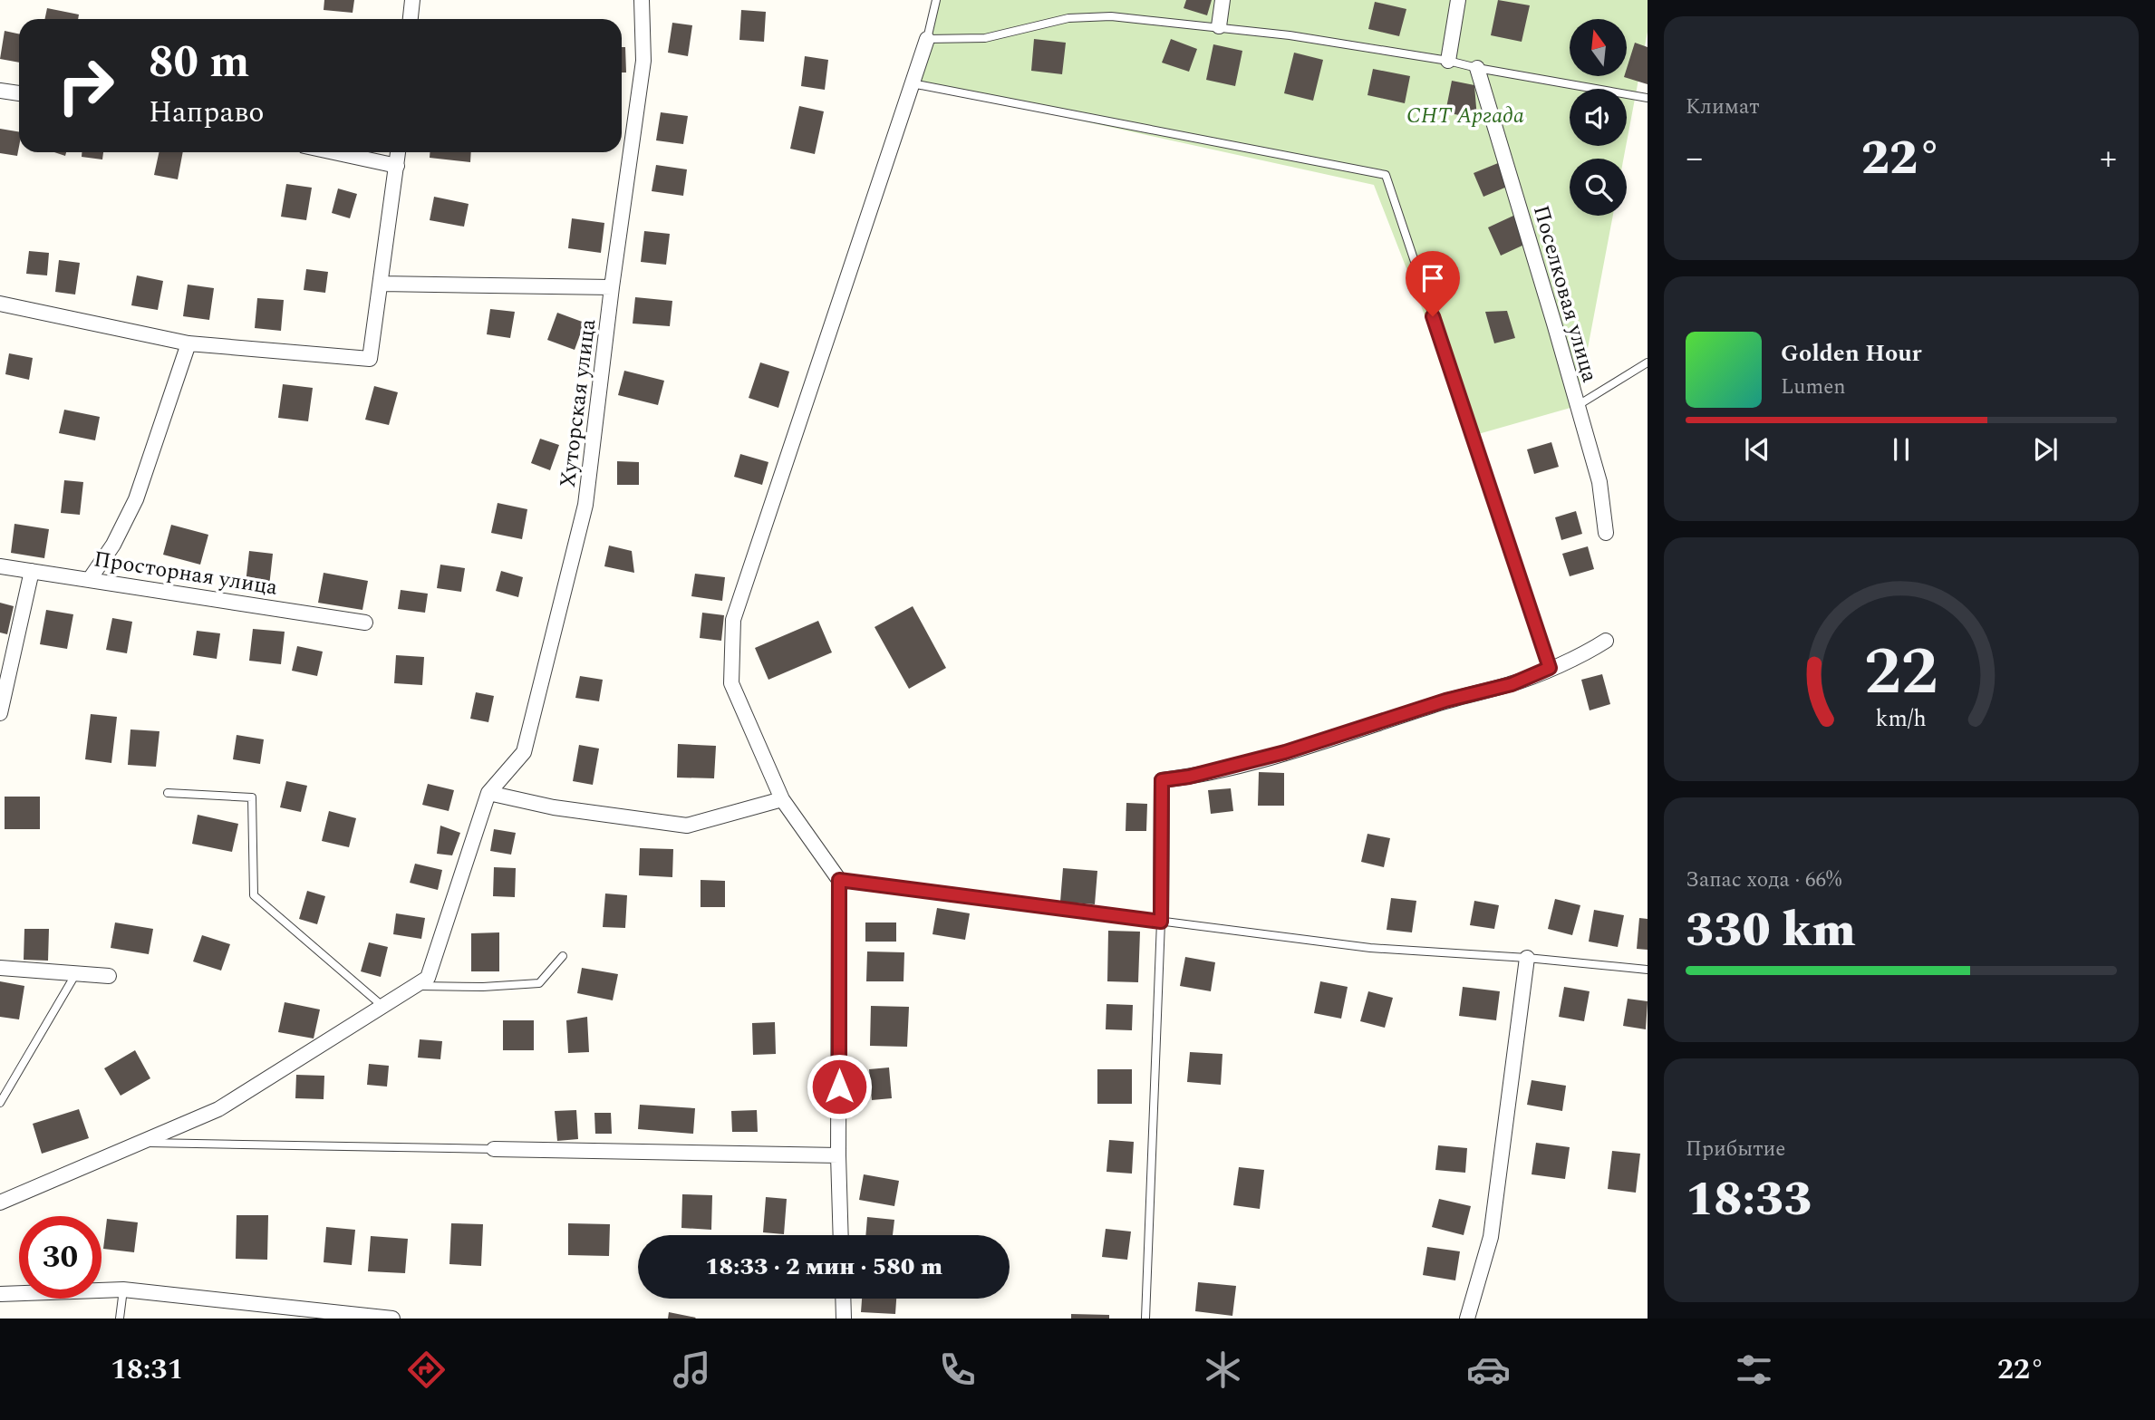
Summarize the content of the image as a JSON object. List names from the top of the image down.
{
  "streets": {
    "street": ["Поселковая улица", "Хуторская улица", "Просторная улица"]
  },
  "parks": ["СНТ Аргада"],
  "north": "top",
  "page": {
    "tile": [
      "Климат",
      ["Запас хода · 66%", "330 km"],
      ["Прибытие", "18:33"]
    ],
    "turn": ["80 m", "Направо"],
    "heat": ["−", "22°", "+"],
    "song": ["Golden Hour", "Lumen"],
    "limit": "30",
    "trip": "18:33 · 2 мин · 580 m",
    "tabs": ["18:31", "22°"],
    "gauge": ["22", "km/h"]
  }
}
